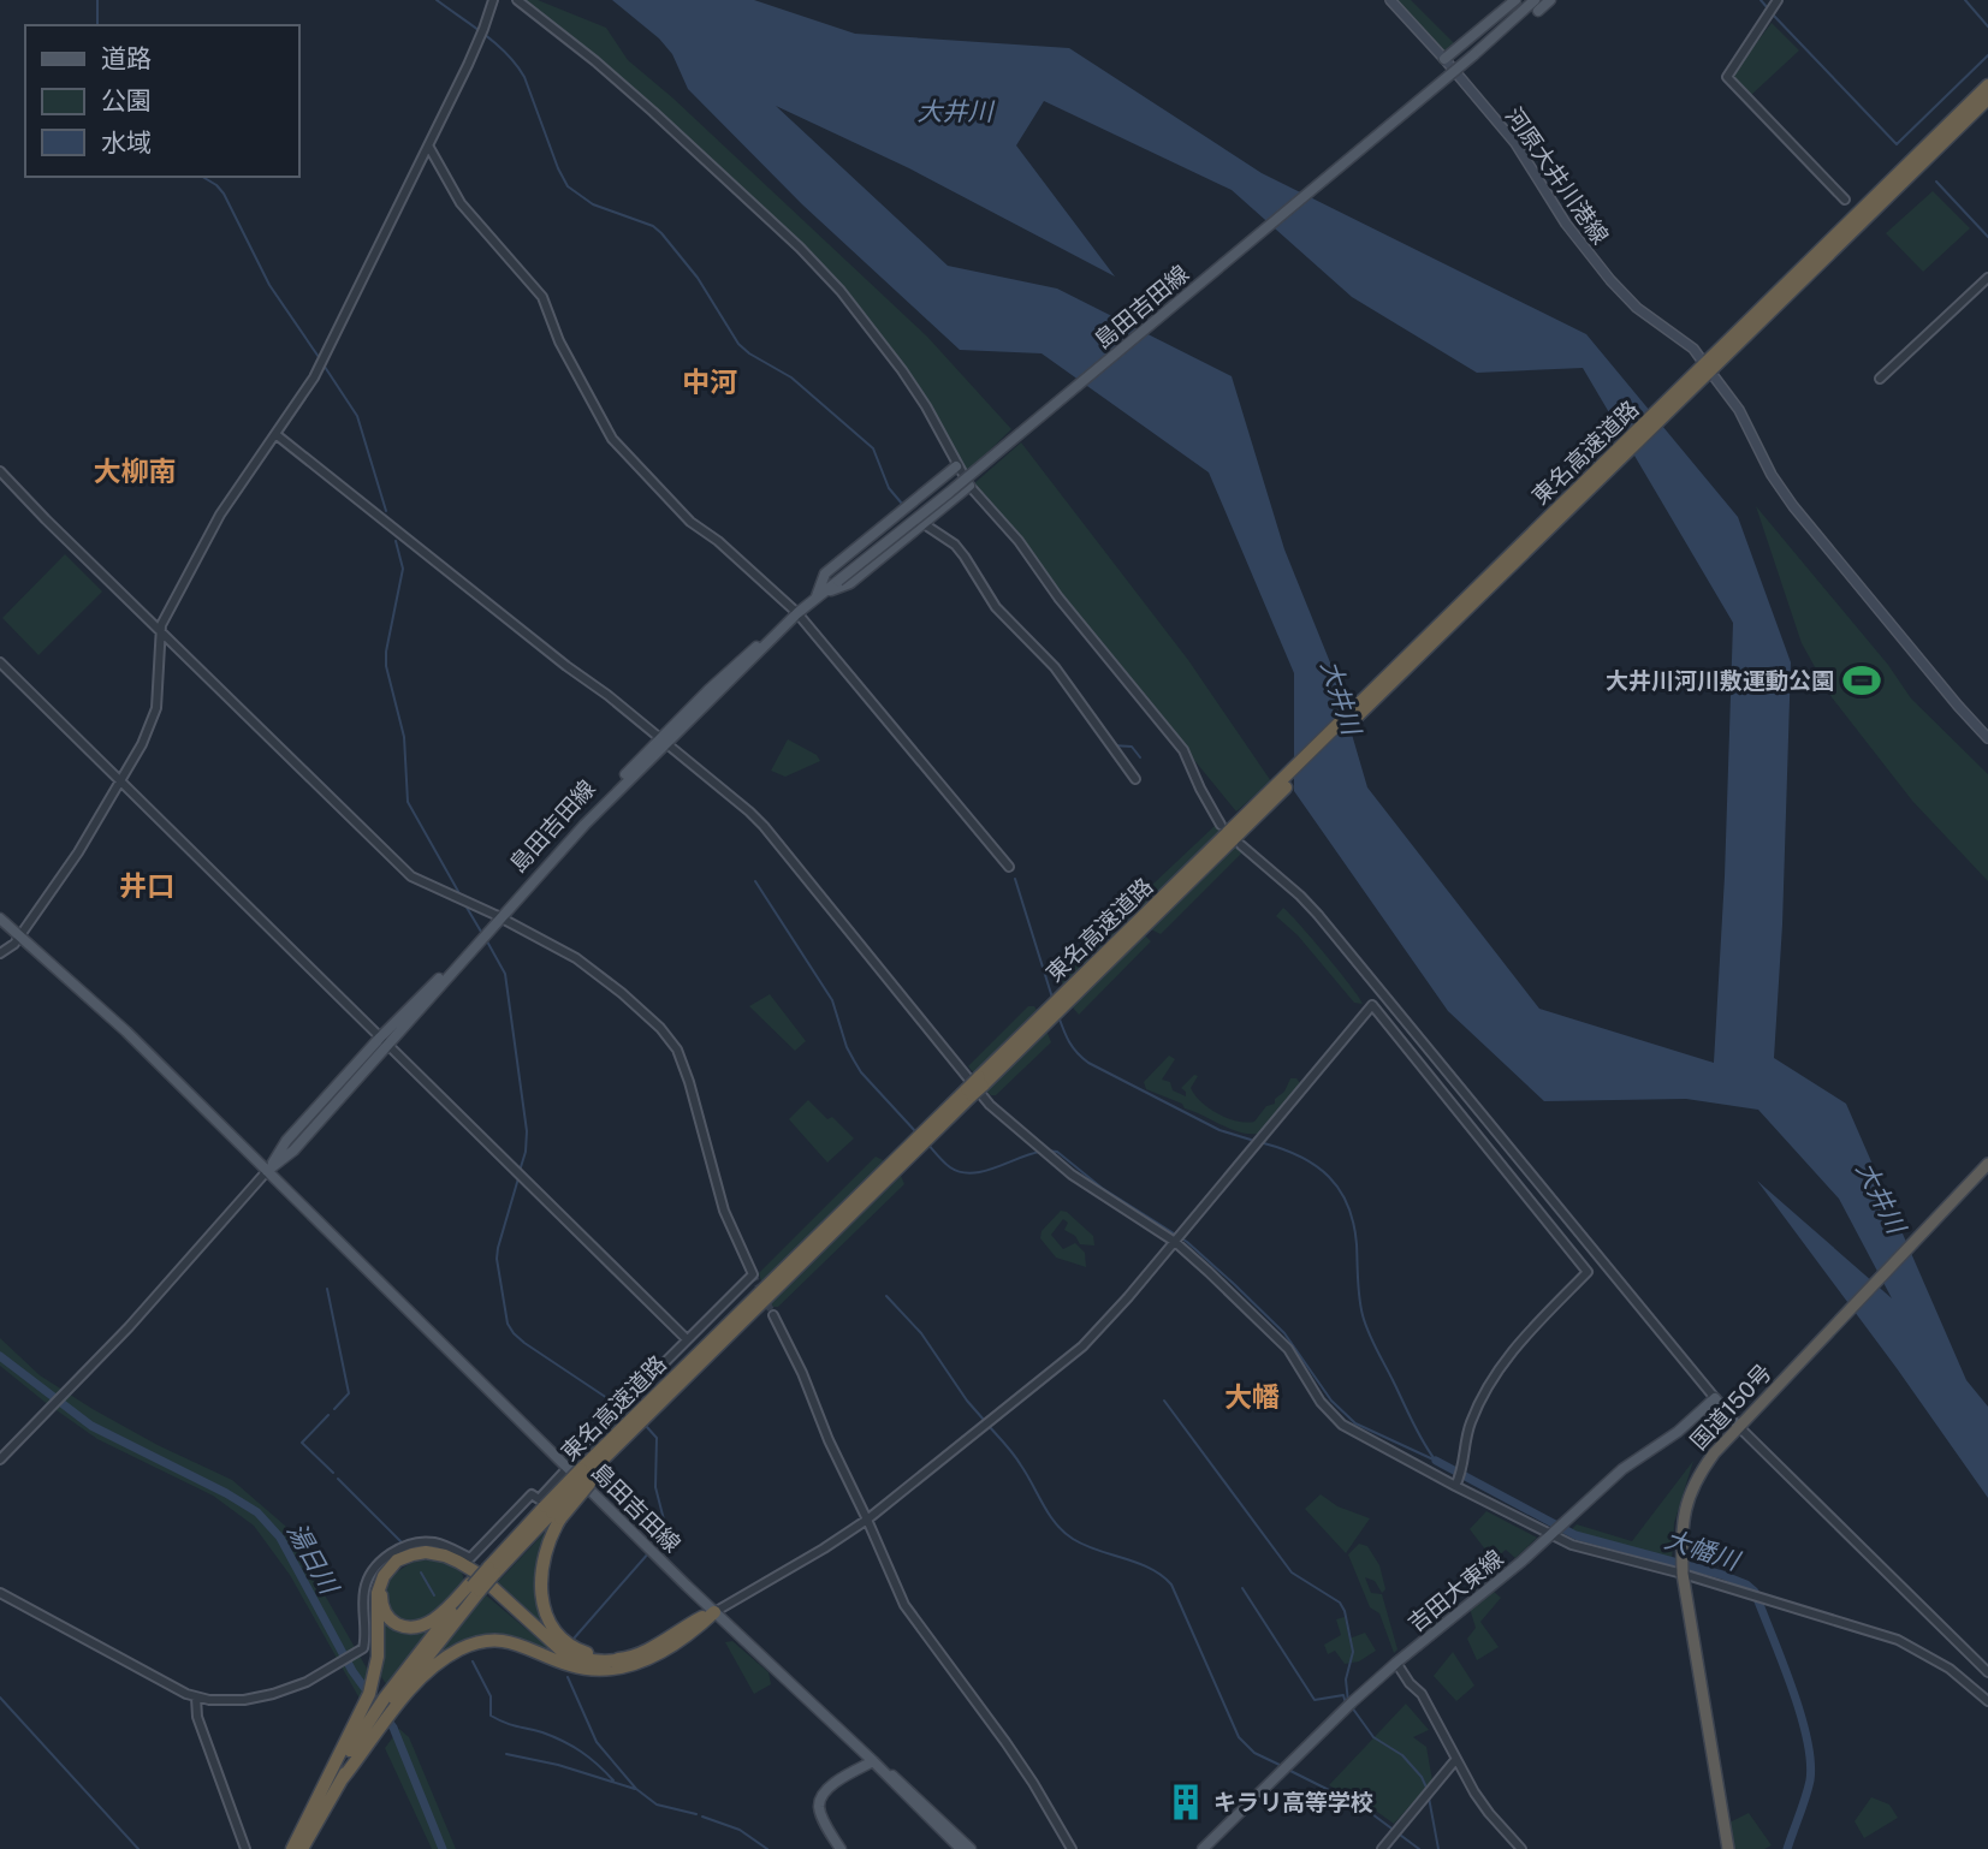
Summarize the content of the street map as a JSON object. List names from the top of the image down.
{
  "streets": {
    "highway": ["東名高速道路", "国道150号"],
    "main road": ["河原大井川港線", "島田吉田線", "吉田大東線"]
  },
  "crossings": [
    ["島田吉田線", "東名高速道路"]
  ],
  "districts": [
    "中河",
    "大柳南",
    "井口",
    "大幡"
  ],
  "water": ["大井川", "大幡川", "湯日川"],
  "places": {
    "sports": ["大井川河川敷運動公園"],
    "building": ["キラリ高等学校"]
  },
  "legend": ["道路", "公園", "水域"]
}
